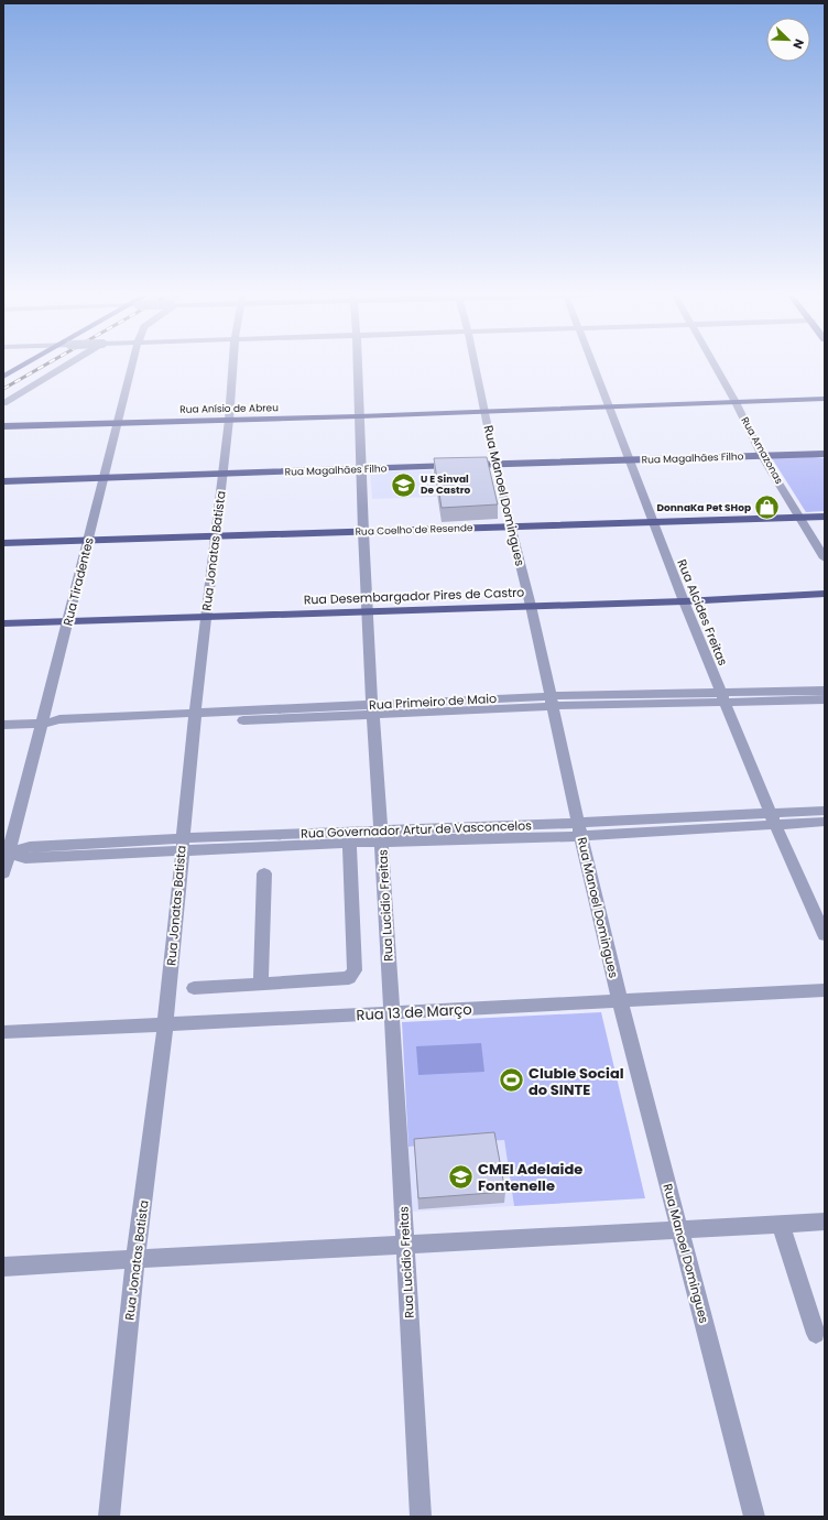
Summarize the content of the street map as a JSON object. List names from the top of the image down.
{
  "streets": {
    "main road": [
      "Rua Anísio de Abreu",
      "Rua Magalhães Filho",
      "Rua Coelho de Resende",
      "Rua Desembargador Pires de Castro"
    ],
    "street": [
      "Rua Amazonas",
      "Rua Manoel Domingues",
      "Rua Jonatas Batista",
      "Rua Tiradentes",
      "Rua Alcides Freitas",
      "Rua Primeiro de Maio",
      "Rua Governador Artur de Vasconcelos",
      "Rua Lucidio Freitas",
      "Rua 13 de Março"
    ]
  },
  "crossings": [
    ["Rua Anísio de Abreu", "Rua Amazonas"],
    ["Rua Anísio de Abreu", "Rua Manoel Domingues"],
    ["Rua Anísio de Abreu", "Rua Jonatas Batista"],
    ["Rua Anísio de Abreu", "Rua Tiradentes"],
    ["Rua Anísio de Abreu", "Rua Alcides Freitas"],
    ["Rua Anísio de Abreu", "Rua Lucidio Freitas"],
    ["Rua Amazonas", "Rua Magalhães Filho"],
    ["Rua Amazonas", "Rua Coelho de Resende"],
    ["Rua Magalhães Filho", "Rua Manoel Domingues"],
    ["Rua Magalhães Filho", "Rua Jonatas Batista"],
    ["Rua Magalhães Filho", "Rua Tiradentes"],
    ["Rua Magalhães Filho", "Rua Alcides Freitas"],
    ["Rua Magalhães Filho", "Rua Lucidio Freitas"],
    ["Rua Manoel Domingues", "Rua Coelho de Resende"],
    ["Rua Manoel Domingues", "Rua Desembargador Pires de Castro"],
    ["Rua Manoel Domingues", "Rua Primeiro de Maio"],
    ["Rua Manoel Domingues", "Rua Governador Artur de Vasconcelos"],
    ["Rua Manoel Domingues", "Rua 13 de Março"],
    ["Rua Coelho de Resende", "Rua Jonatas Batista"],
    ["Rua Coelho de Resende", "Rua Tiradentes"],
    ["Rua Coelho de Resende", "Rua Alcides Freitas"],
    ["Rua Coelho de Resende", "Rua Lucidio Freitas"],
    ["Rua Jonatas Batista", "Rua Desembargador Pires de Castro"],
    ["Rua Jonatas Batista", "Rua Primeiro de Maio"],
    ["Rua Jonatas Batista", "Rua Governador Artur de Vasconcelos"],
    ["Rua Jonatas Batista", "Rua 13 de Março"],
    ["Rua Tiradentes", "Rua Desembargador Pires de Castro"],
    ["Rua Tiradentes", "Rua Primeiro de Maio"],
    ["Rua Tiradentes", "Rua Governador Artur de Vasconcelos"],
    ["Rua Desembargador Pires de Castro", "Rua Alcides Freitas"],
    ["Rua Desembargador Pires de Castro", "Rua Lucidio Freitas"],
    ["Rua Alcides Freitas", "Rua Primeiro de Maio"],
    ["Rua Alcides Freitas", "Rua Governador Artur de Vasconcelos"],
    ["Rua Primeiro de Maio", "Rua Lucidio Freitas"],
    ["Rua Governador Artur de Vasconcelos", "Rua Lucidio Freitas"],
    ["Rua Lucidio Freitas", "Rua 13 de Março"]
  ],
  "places": {
    "school or university": ["U E Sinval De Castro", "CMEI Adelaide Fontenelle"],
    "shop": ["DonnaKa Pet SHop"],
    "sports": ["Cluble Social do SINTE"]
  },
  "north": "bottom right"
}
